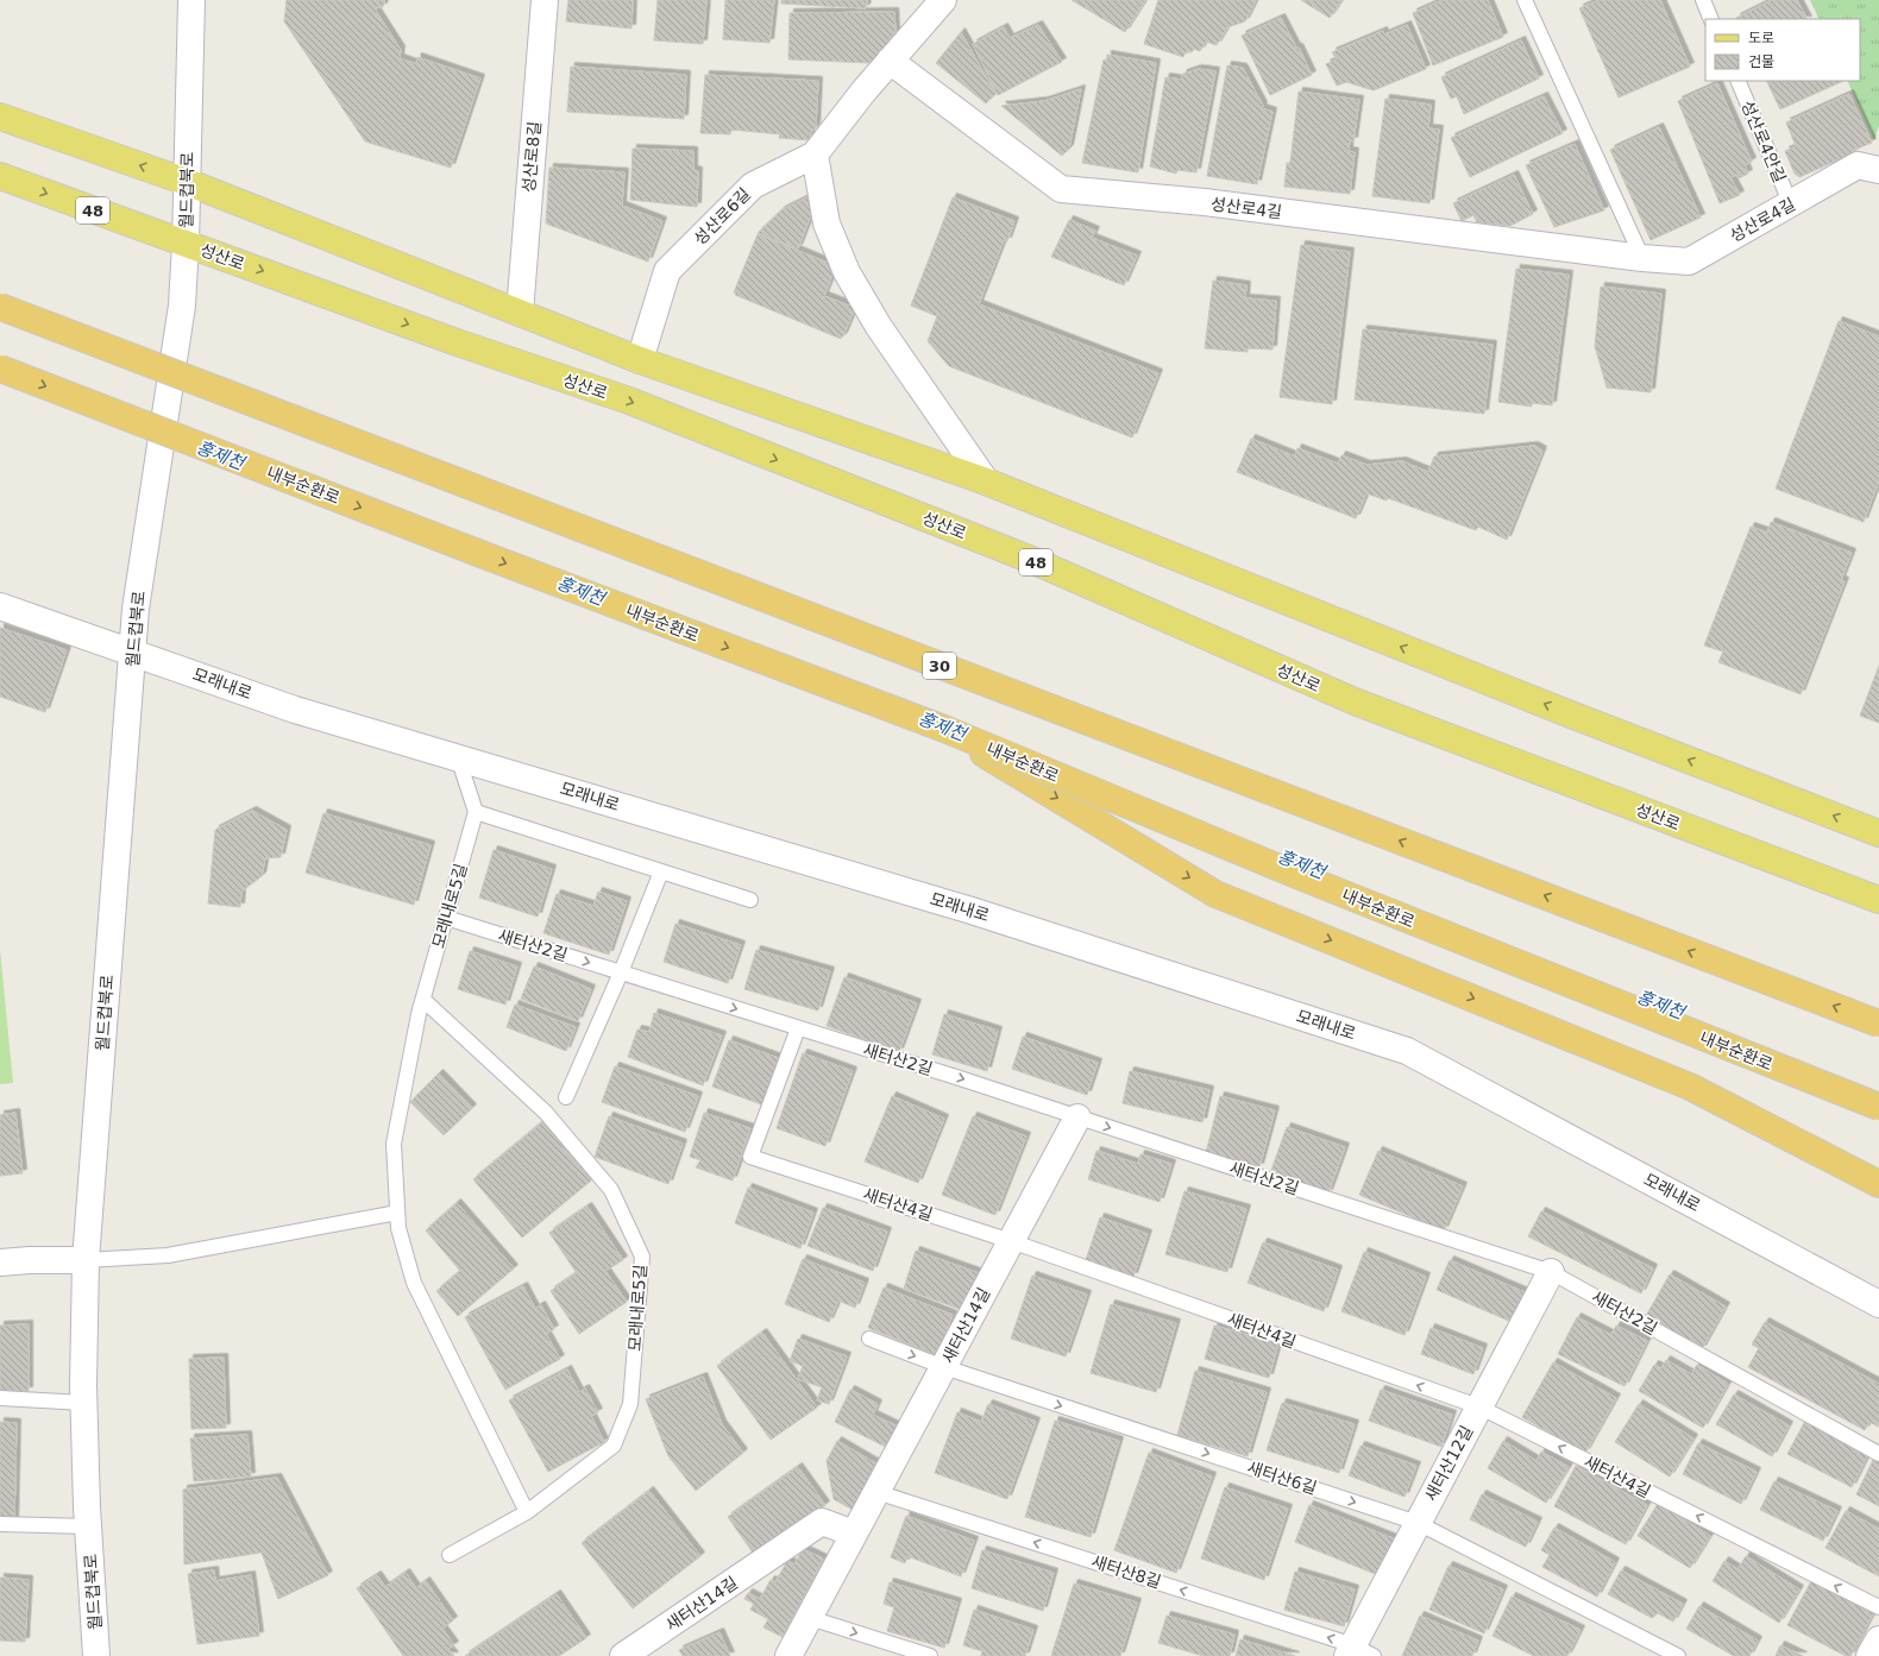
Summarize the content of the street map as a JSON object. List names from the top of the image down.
{
  "streets": {
    "highway": ["내부순환로", "30"],
    "main road": ["48", "성산로"],
    "street": [
      "성산로8길",
      "월드컵북로",
      "성산로4길",
      "성산로6길",
      "모래내로",
      "새터산14길",
      "새터산12길"
    ],
    "lane": [
      "성산로4안길",
      "모래내로5길",
      "새터산2길",
      "새터산4길",
      "새터산6길",
      "새터산8길"
    ]
  },
  "crossings": [
    ["성산로4안길", "성산로4길"],
    ["월드컵북로", "성산로"],
    ["월드컵북로", "모래내로"],
    ["성산로4길", "성산로6길"],
    ["모래내로5길", "새터산2길"],
    ["새터산2길", "새터산4길"],
    ["새터산2길", "새터산14길"],
    ["새터산2길", "새터산12길"],
    ["새터산4길", "새터산14길"],
    ["새터산4길", "새터산12길"],
    ["새터산14길", "새터산6길"],
    ["새터산14길", "새터산8길"],
    ["새터산12길", "새터산6길"],
    ["새터산12길", "새터산8길"]
  ],
  "one_way": [
    "새터산2길",
    "새터산4길",
    "새터산6길",
    "새터산8길"
  ],
  "water": ["홍제천"],
  "legend": ["도로", "건물"]
}
